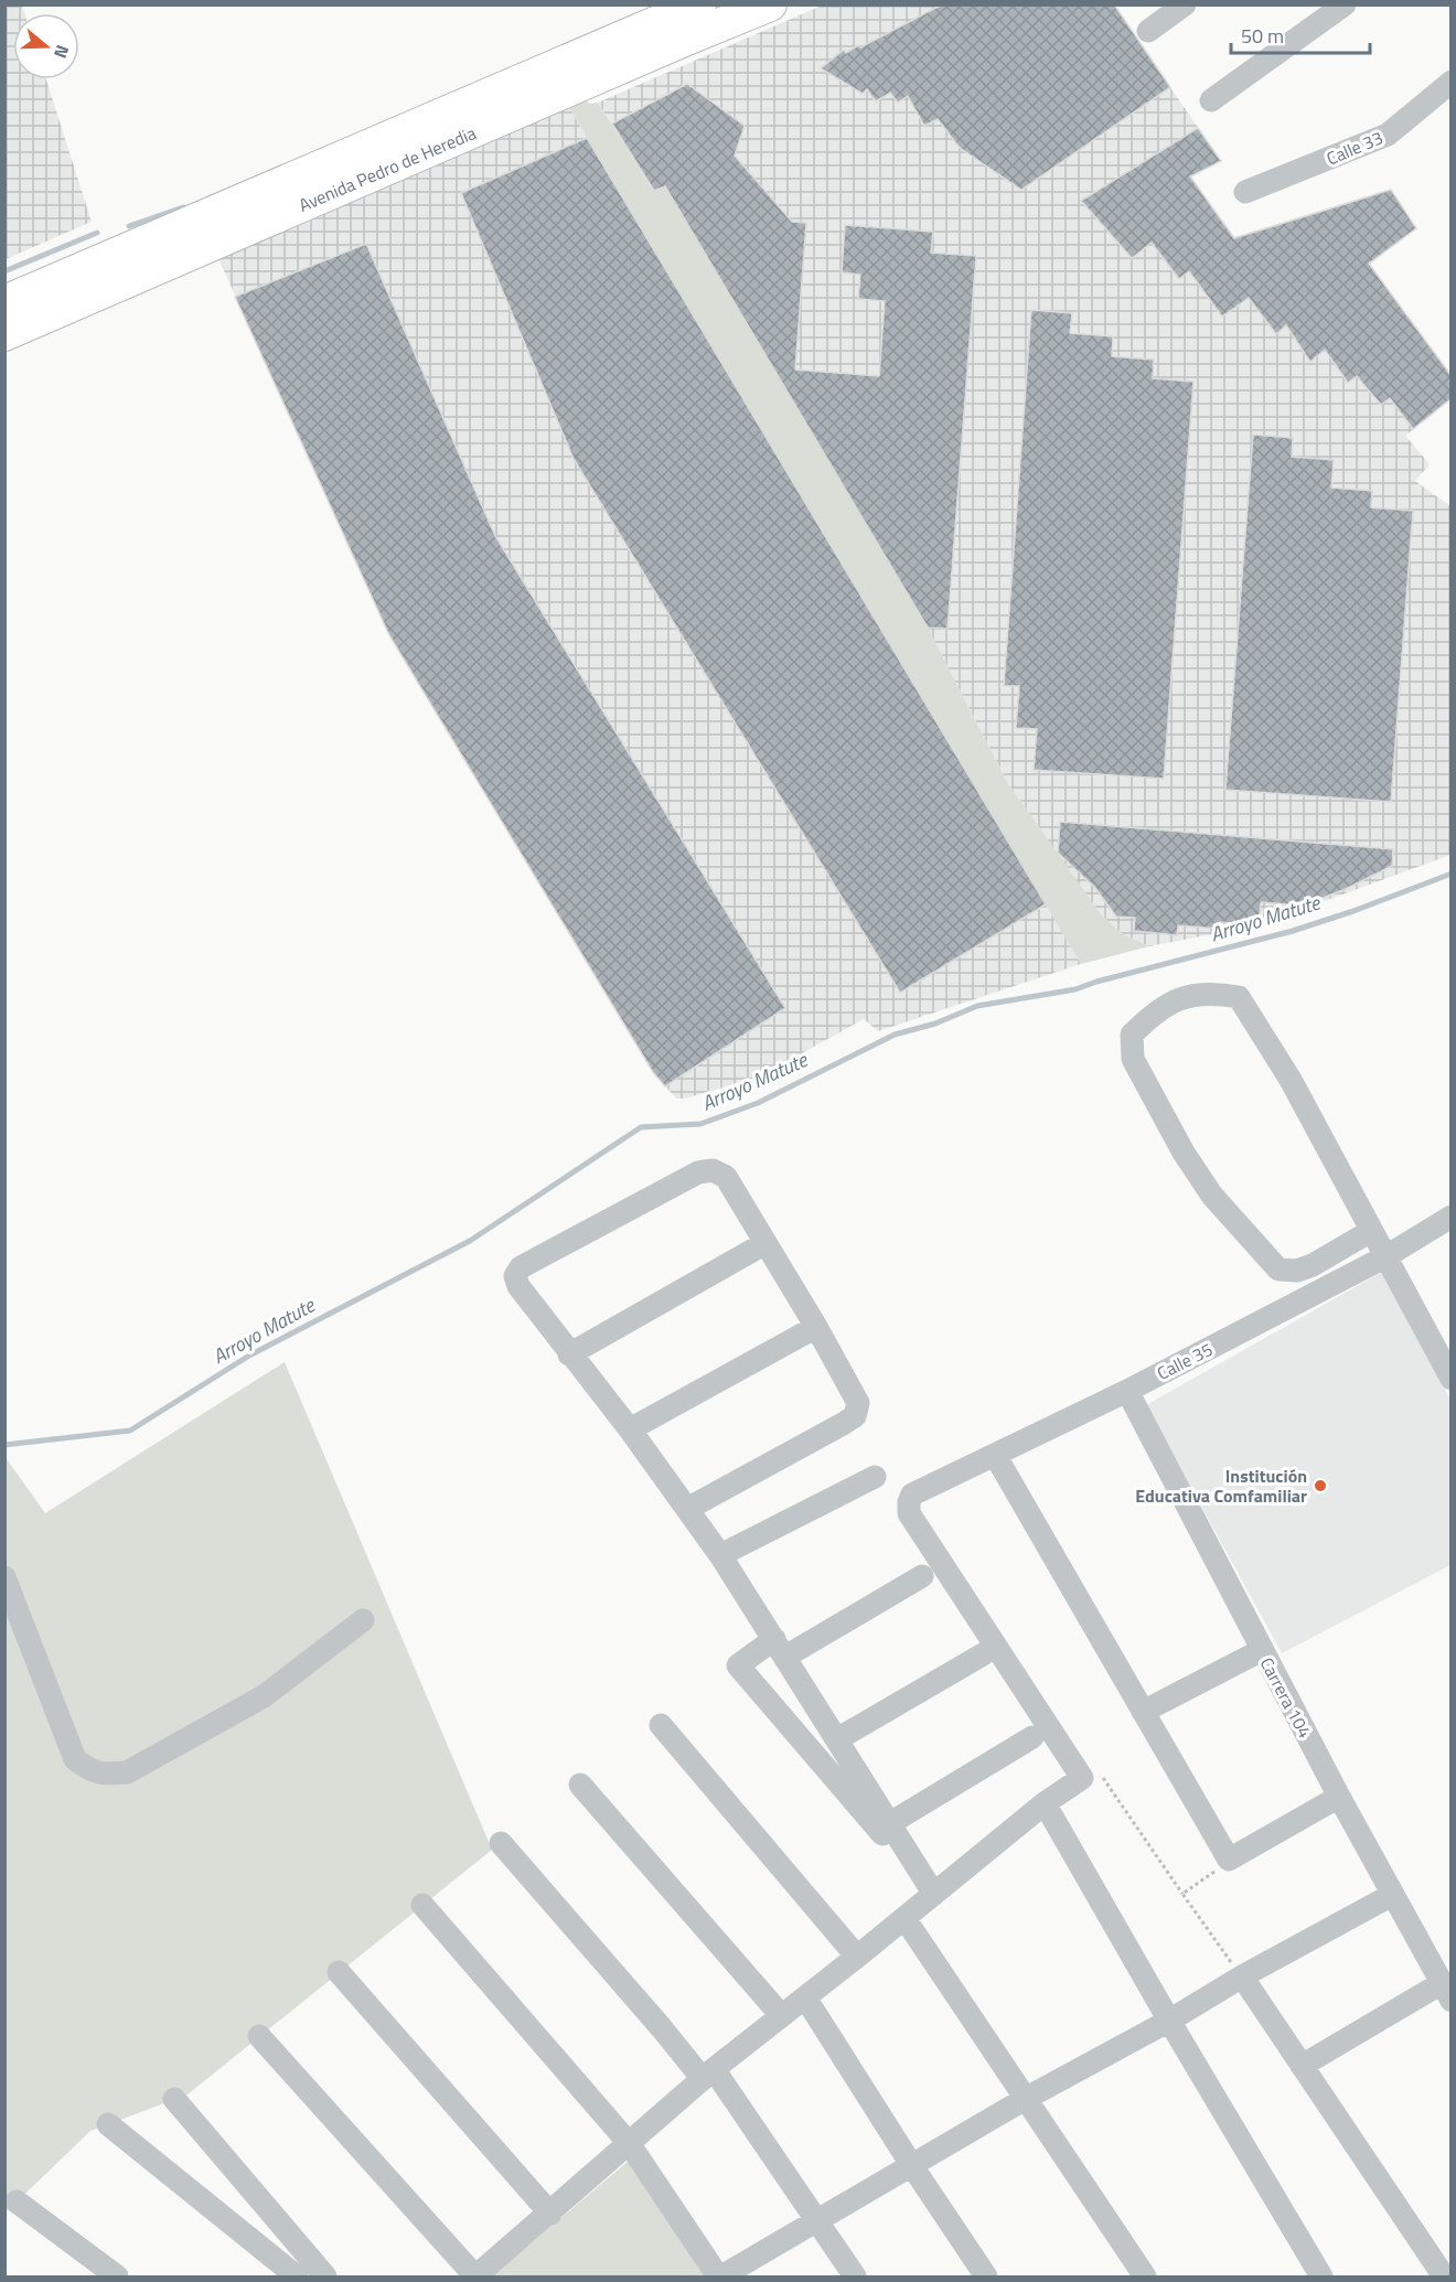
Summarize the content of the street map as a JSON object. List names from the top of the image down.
{
  "streets": {
    "highway": ["Avenida Pedro de Heredia"],
    "street": ["Calle 33", "Calle 35", "Carrera 104"]
  },
  "crossings": [
    ["Calle 35", "Carrera 104"]
  ],
  "water": ["Arroyo Matute"],
  "places": ["Institución Educativa Comfamiliar"],
  "scale_bar": "50 m",
  "north": "right"
}
